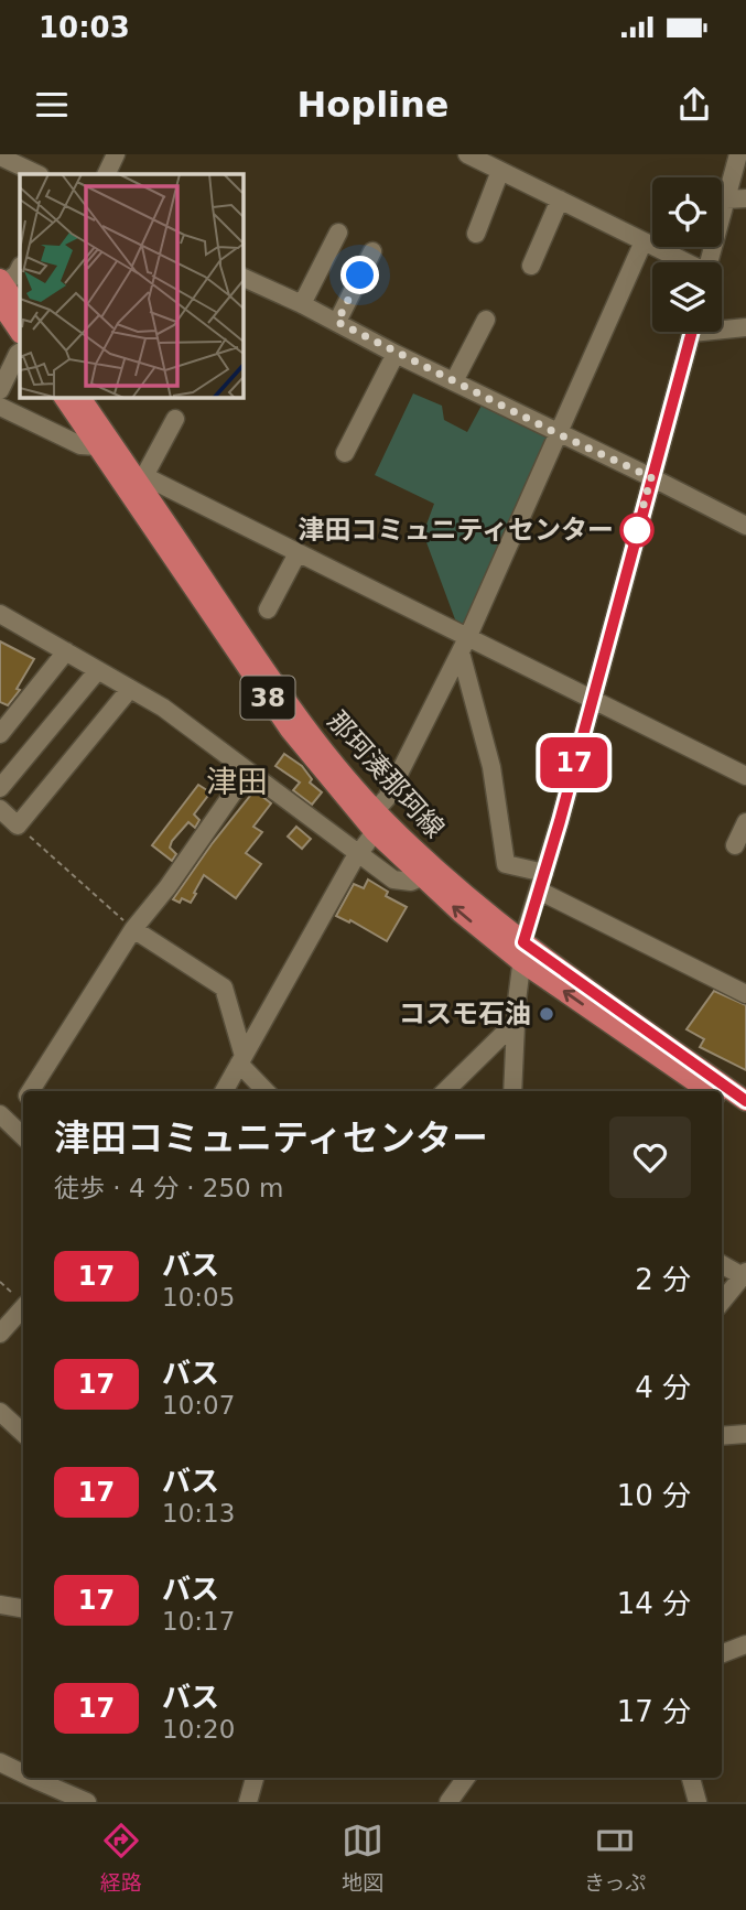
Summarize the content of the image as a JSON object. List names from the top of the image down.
{
  "streets": {
    "main road": ["38", "那珂湊那珂線"]
  },
  "districts": ["津田"],
  "places": ["津田コミュニティセンター", "コスモ石油"],
  "lines": ["bus line 17"],
  "page": {
    "status": "10:03",
    "header": "Hopline",
    "on_map": "17",
    "heading": ["津田コミュニティセンター", "徒歩 · 4 分 · 250 m"],
    "list": [
      {
        "mark": "17",
        "name": "バス",
        "note": "10:05",
        "value": "2 分"
      },
      {
        "mark": "17",
        "name": "バス",
        "note": "10:07",
        "value": "4 分"
      },
      {
        "mark": "17",
        "name": "バス",
        "note": "10:13",
        "value": "10 分"
      },
      {
        "mark": "17",
        "name": "バス",
        "note": "10:17",
        "value": "14 分"
      },
      {
        "mark": "17",
        "name": "バス",
        "note": "10:20",
        "value": "17 分"
      }
    ],
    "tabs": ["経路", "地図", "きっぷ"]
  }
}
